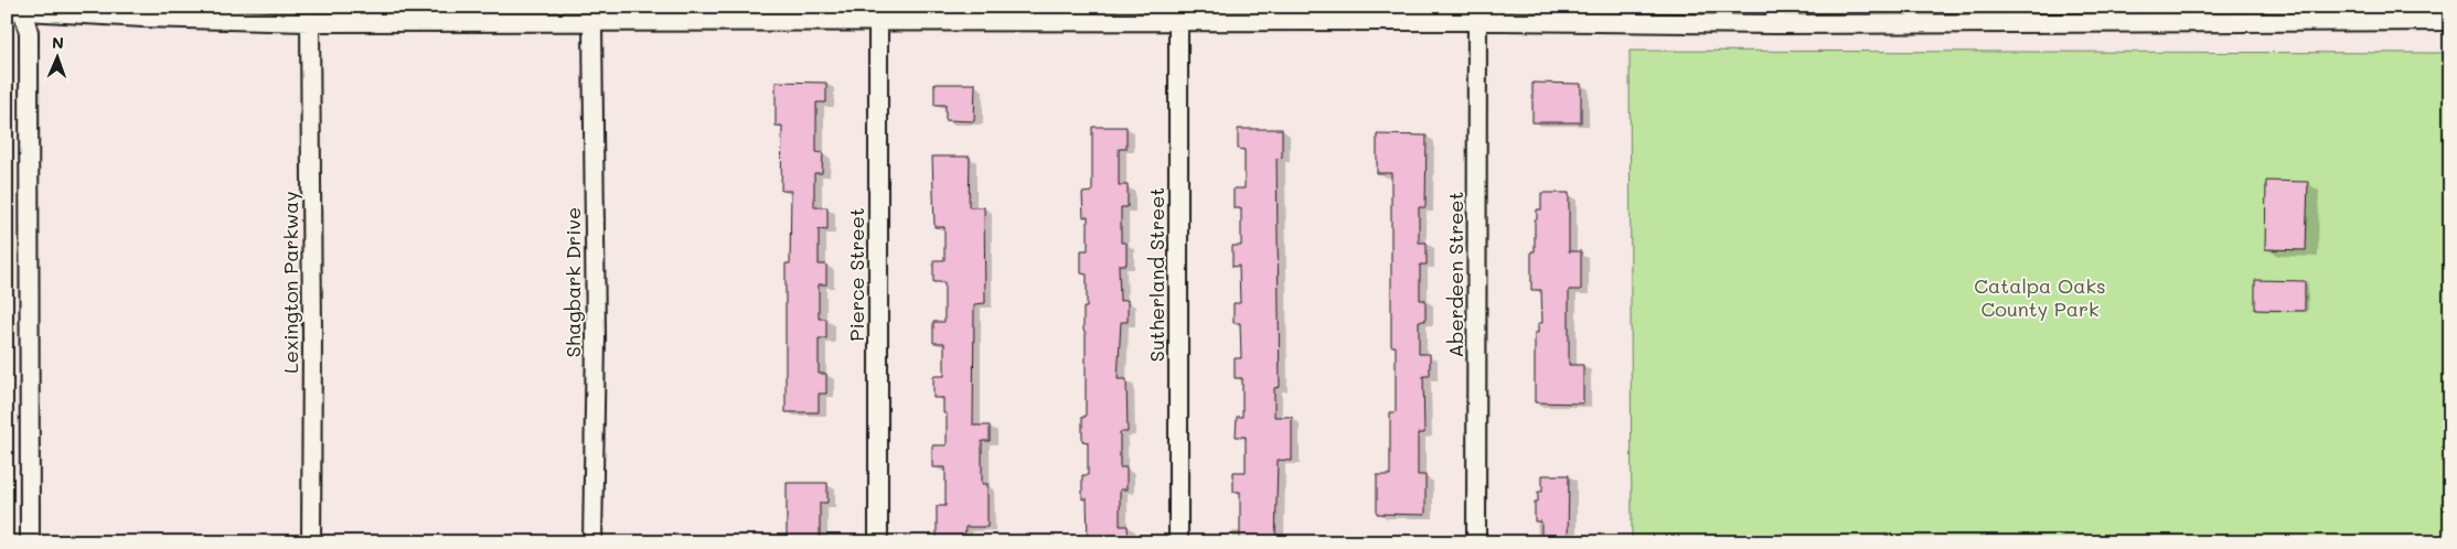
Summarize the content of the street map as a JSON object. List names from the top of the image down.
{
  "streets": {
    "street": [
      "Pierce Street",
      "Sutherland Street",
      "Aberdeen Street",
      "Lexington Parkway",
      "Shagbark Drive"
    ]
  },
  "parks": ["Catalpa Oaks County Park"],
  "north": "top"
}
